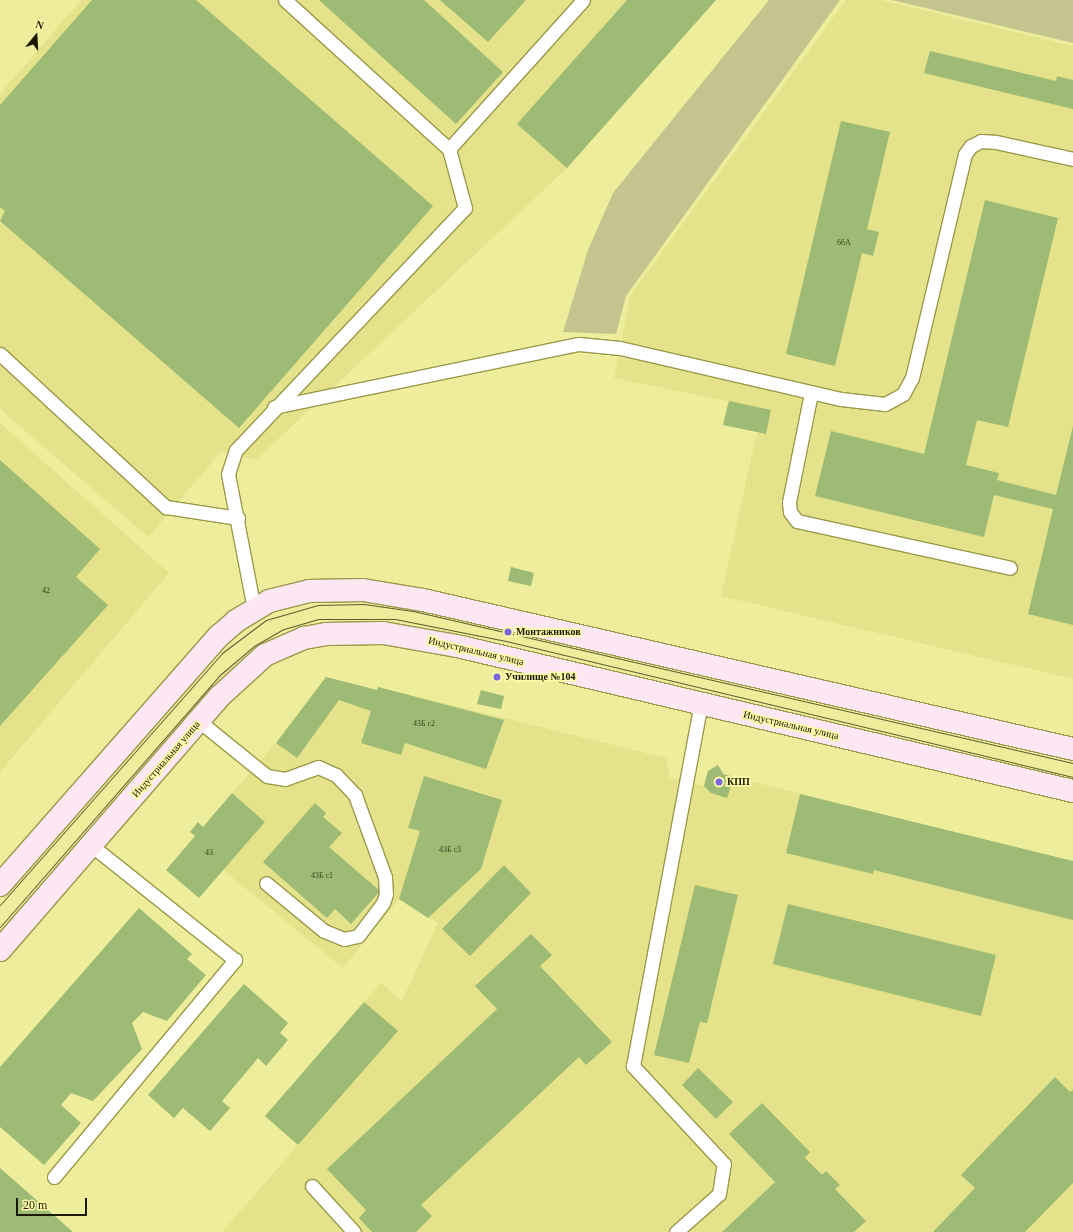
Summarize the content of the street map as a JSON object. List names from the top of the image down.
{
  "streets": {
    "main road": ["Индустриальная улица"]
  },
  "places": ["Монтажников", "Училище №104", "КПП"],
  "house_numbers": [
    "66А",
    "42",
    "43Б с2",
    "43Б с3",
    "43",
    "43Б с1"
  ],
  "scale_bar": "20 m",
  "north": "top"
}
